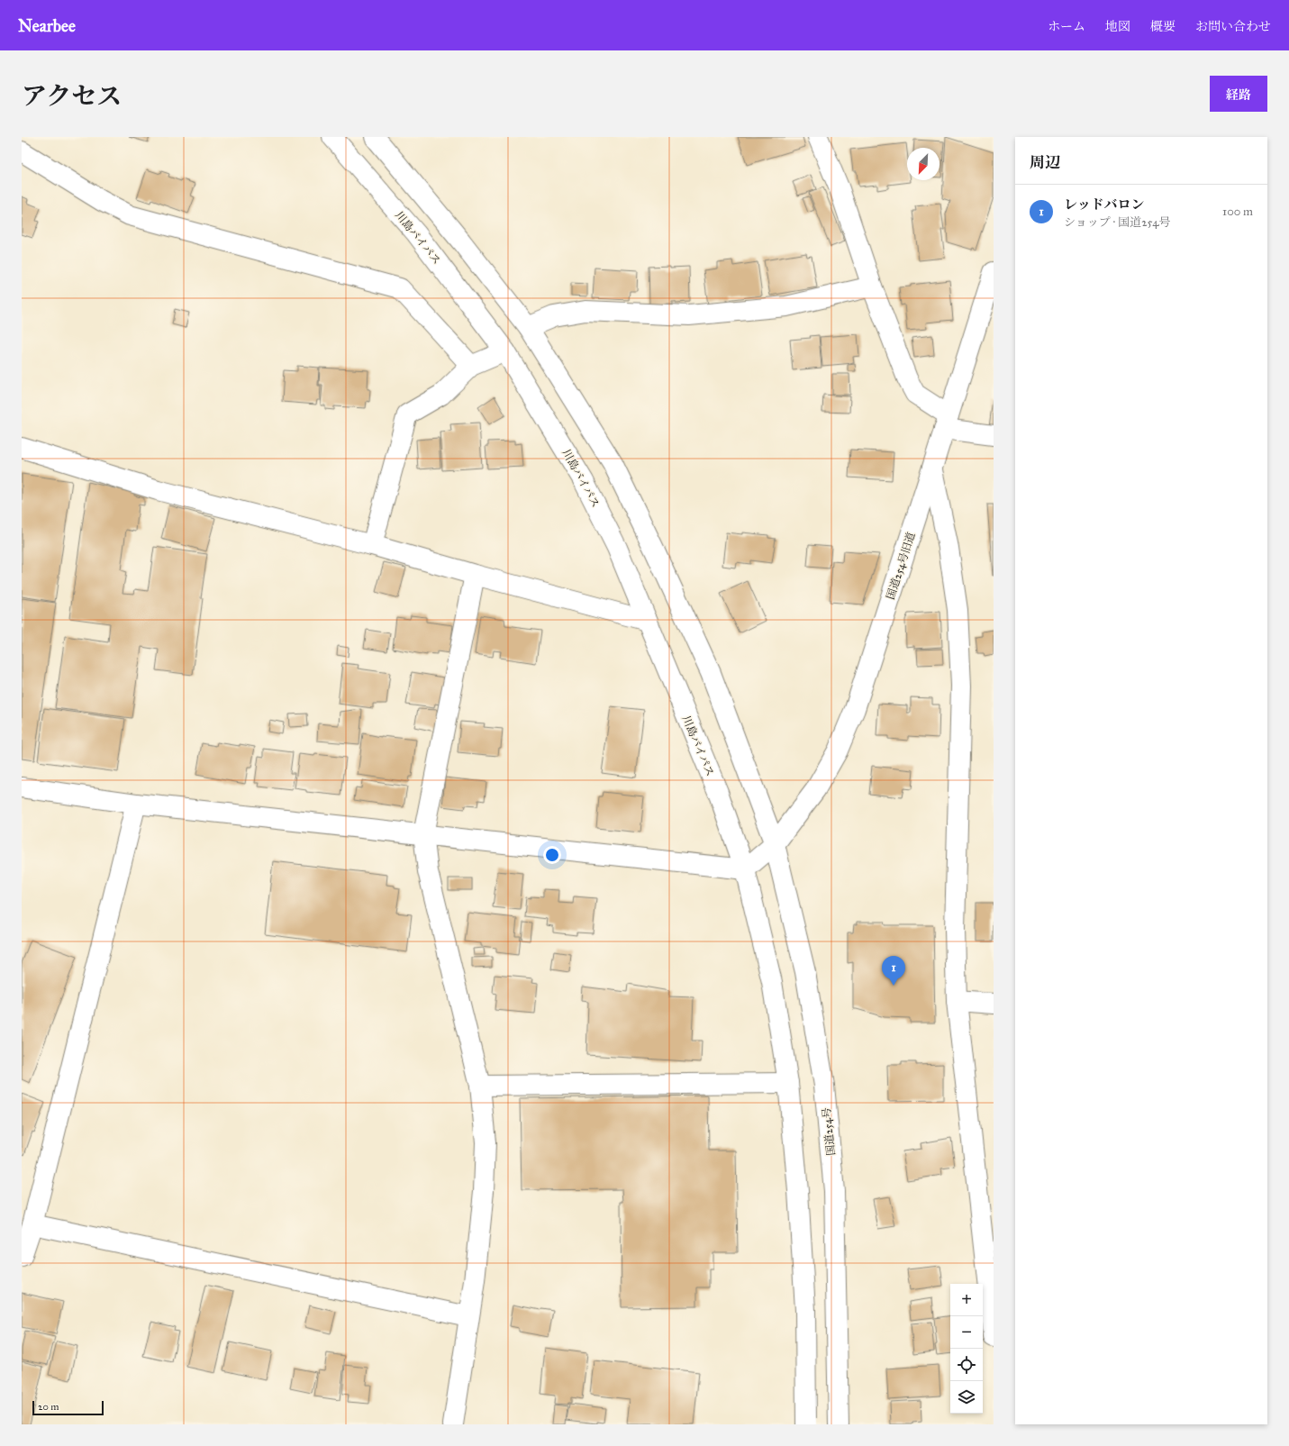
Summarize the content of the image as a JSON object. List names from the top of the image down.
{
  "streets": {
    "main road": ["川島バイパス", "国道254号旧道", "国道254号"]
  },
  "crossings": [
    ["川島バイパス", "国道254号旧道"],
    ["国道254号旧道", "国道254号"]
  ],
  "scale_bar": "20 m",
  "north": "bottom left",
  "page": {
    "header": "Nearbee",
    "nav": [
      "ホーム",
      "地図",
      "概要",
      "お問い合わせ"
    ],
    "title": "アクセス",
    "buttons": "経路",
    "heading": "周辺",
    "list": [
      {
        "mark": "1",
        "name": "レッドバロン",
        "note": "ショップ · 国道254号",
        "value": "100 m"
      }
    ],
    "pins": "1",
    "map_buttons": ["+", "−"],
    "scale": "20 m"
  }
}
